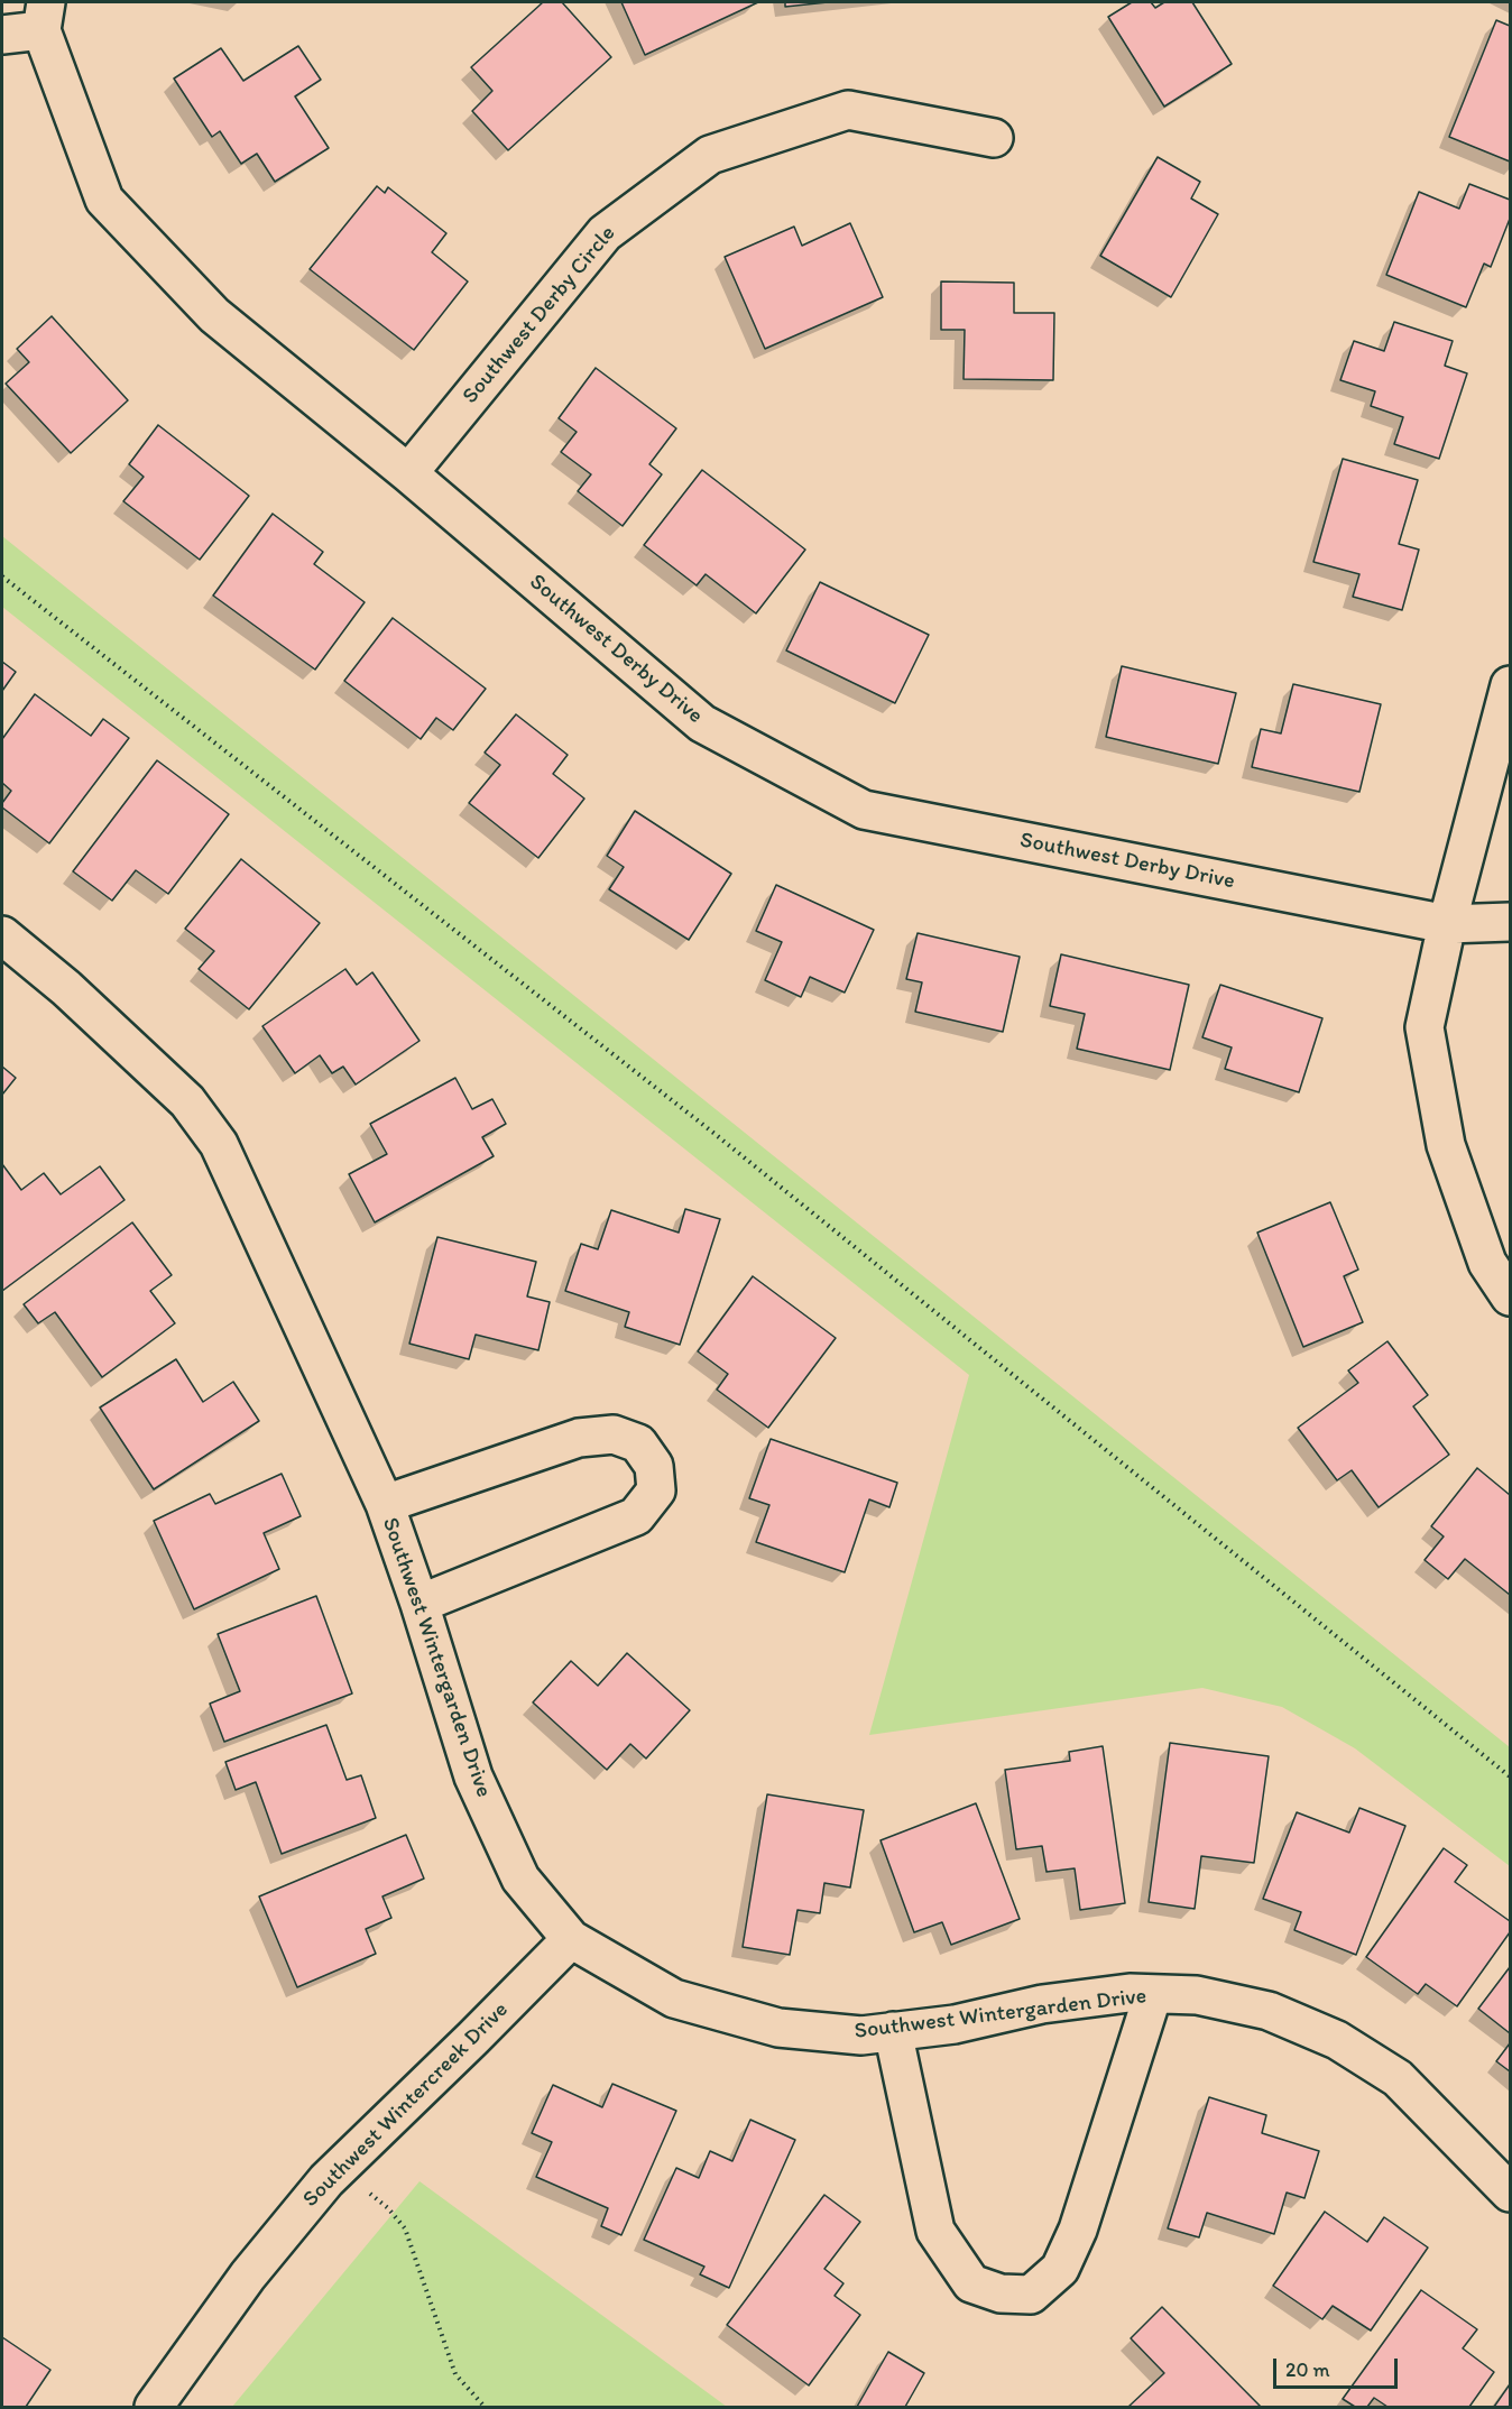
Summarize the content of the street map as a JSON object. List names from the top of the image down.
{
  "streets": {
    "street": [
      "Southwest Derby Circle",
      "Southwest Derby Drive",
      "Southwest Wintergarden Drive",
      "Southwest Wintercreek Drive"
    ]
  },
  "crossings": [
    ["Southwest Derby Circle", "Southwest Derby Drive"],
    ["Southwest Wintergarden Drive", "Southwest Wintercreek Drive"]
  ],
  "scale_bar": "20 m"
}
